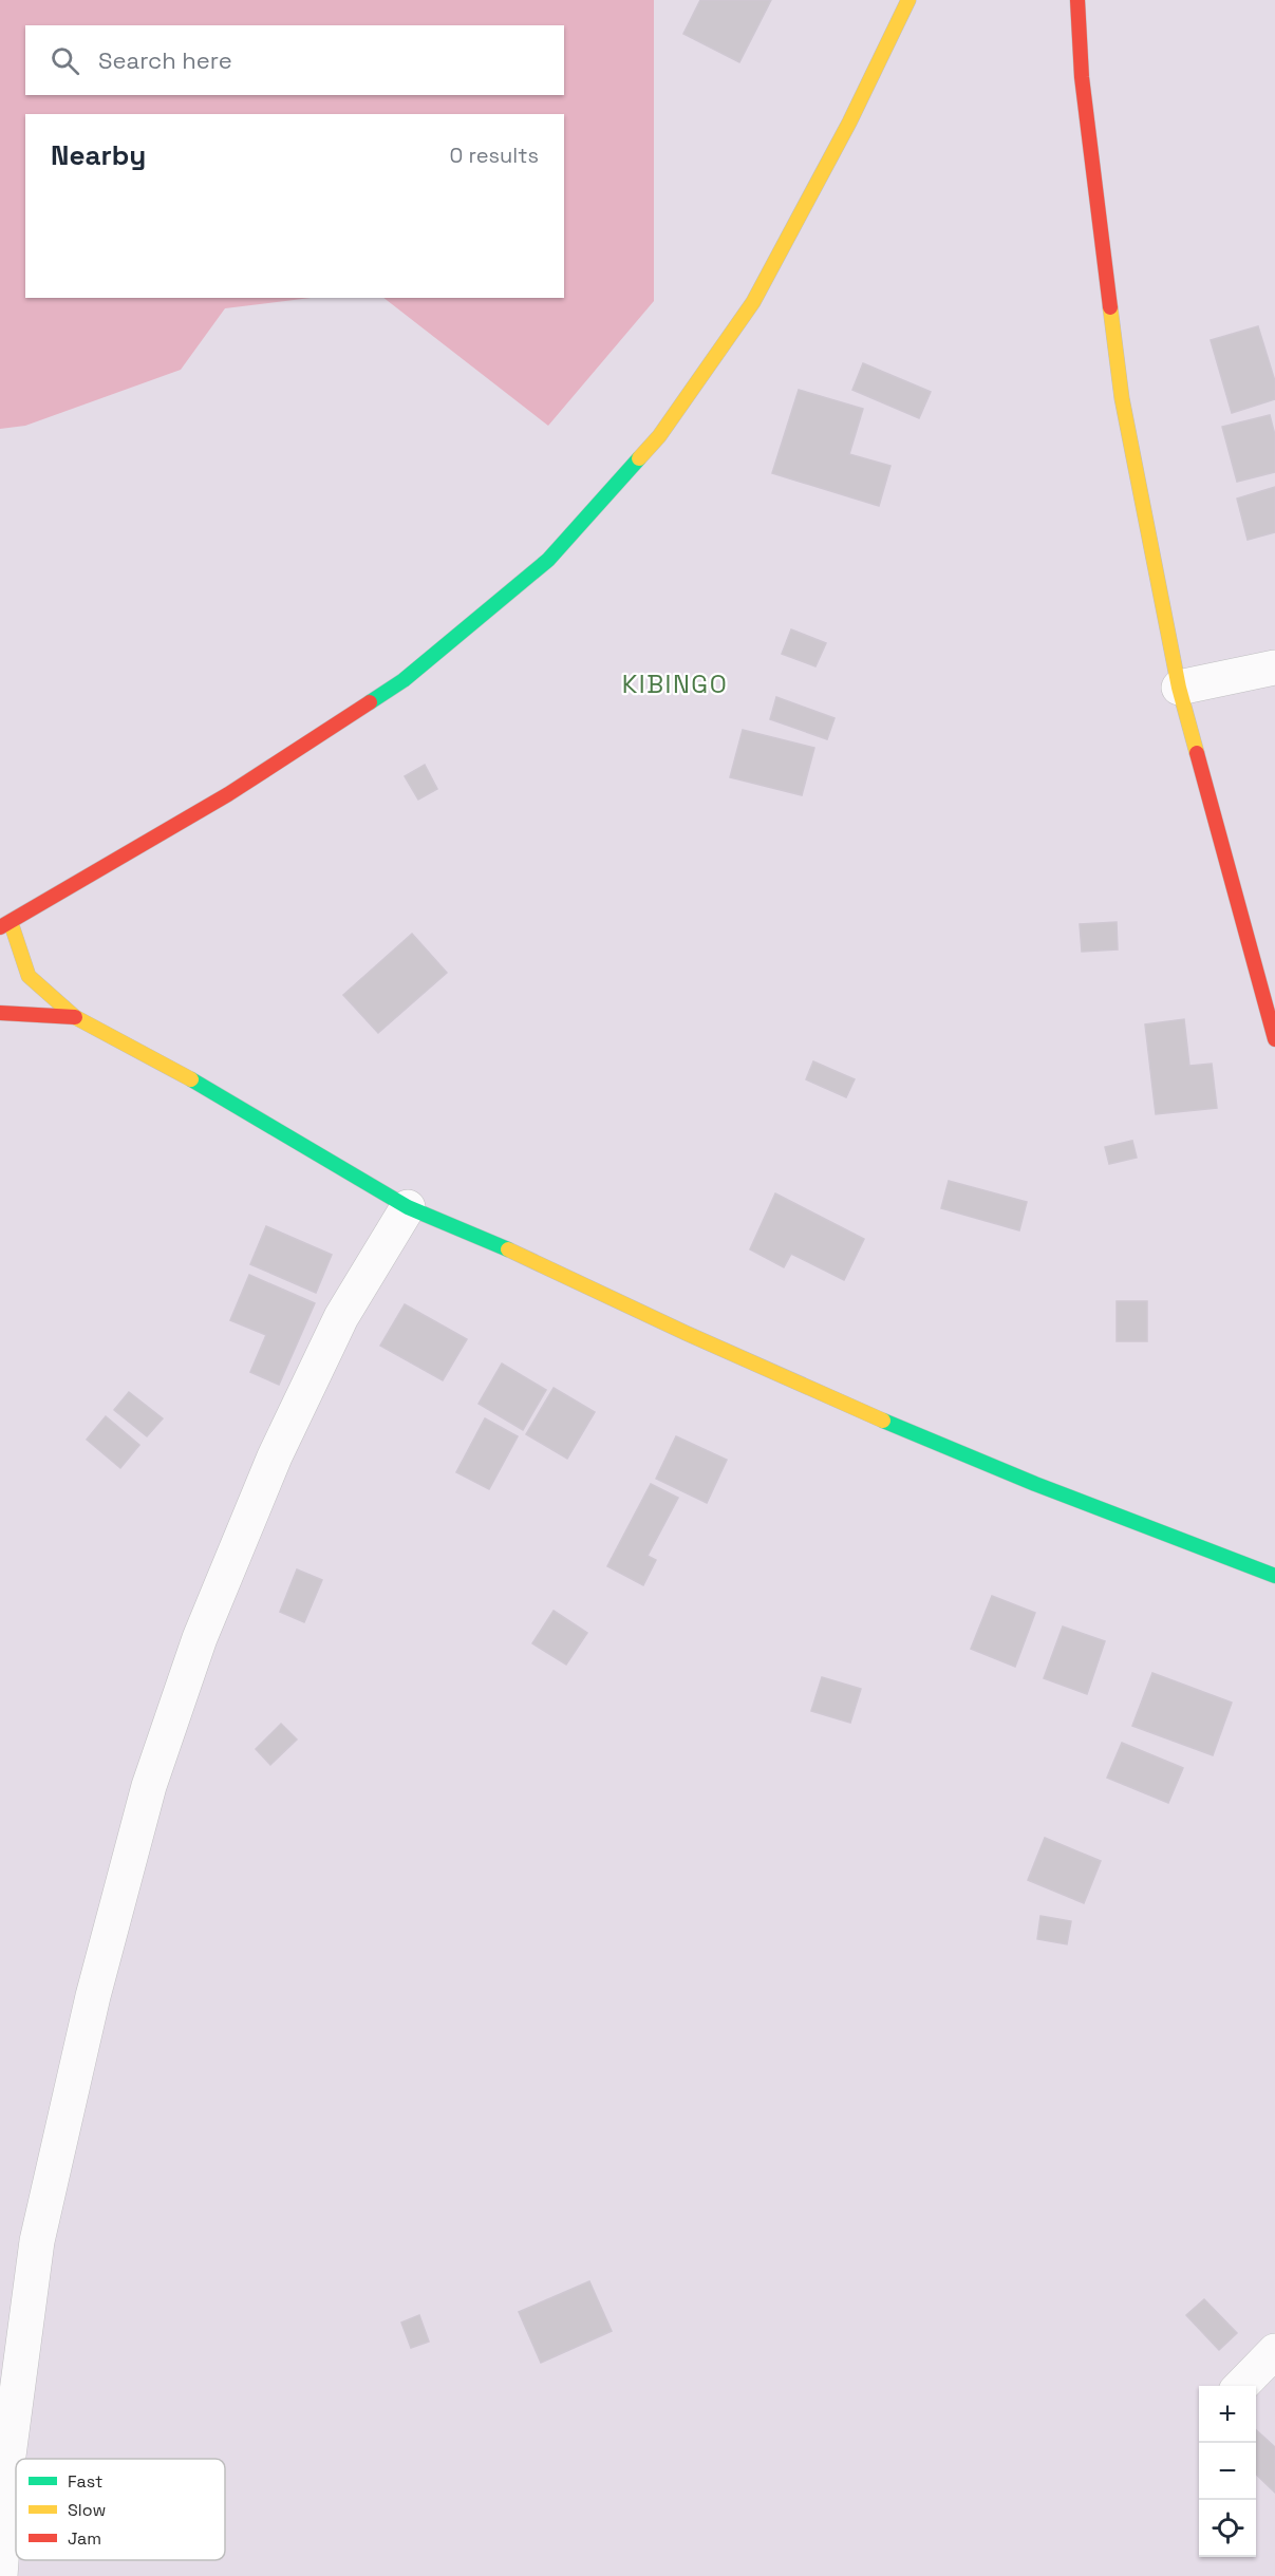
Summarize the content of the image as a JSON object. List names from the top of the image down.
{
  "districts": ["KIBINGO"],
  "legend": ["Fast", "Slow", "Jam"],
  "page": {
    "search": "Search here",
    "heading": ["Nearby", "0 results"],
    "map_buttons": ["+", "−"]
  }
}
